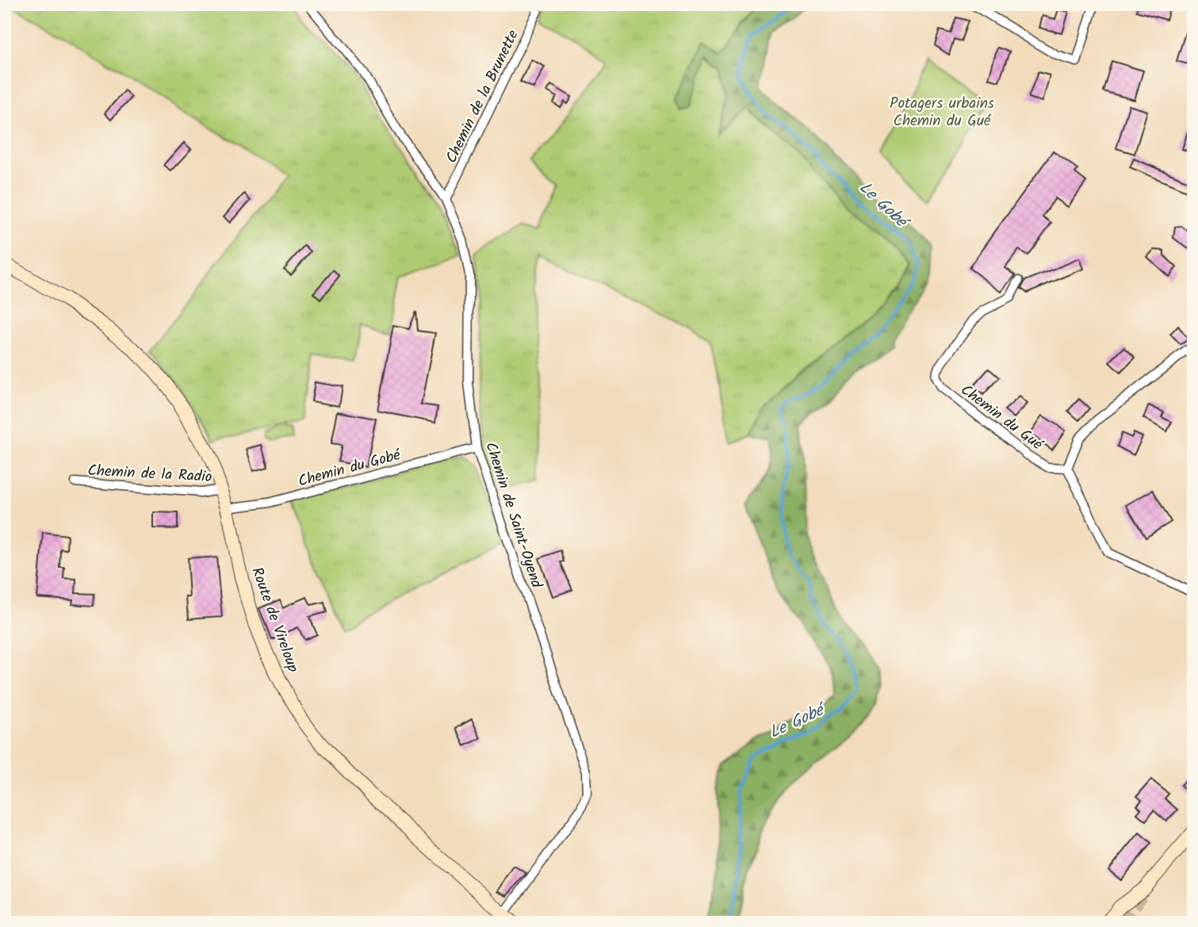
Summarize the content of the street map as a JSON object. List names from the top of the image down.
{
  "streets": {
    "main road": ["Route de Vireloup"],
    "street": [
      "Chemin de la Brunette",
      "Chemin du Gué",
      "Chemin du Gobé",
      "Chemin de la Radio",
      "Chemin de Saint-Oyend"
    ]
  },
  "crossings": [
    ["Chemin de la Brunette", "Chemin de Saint-Oyend"],
    ["Chemin du Gobé", "Chemin de Saint-Oyend"],
    ["Chemin du Gobé", "Route de Vireloup"],
    ["Chemin de la Radio", "Route de Vireloup"],
    ["Chemin de Saint-Oyend", "Route de Vireloup"]
  ],
  "water": ["Le Gobé"],
  "parks": ["Potagers urbains Chemin du Gué"]
}
